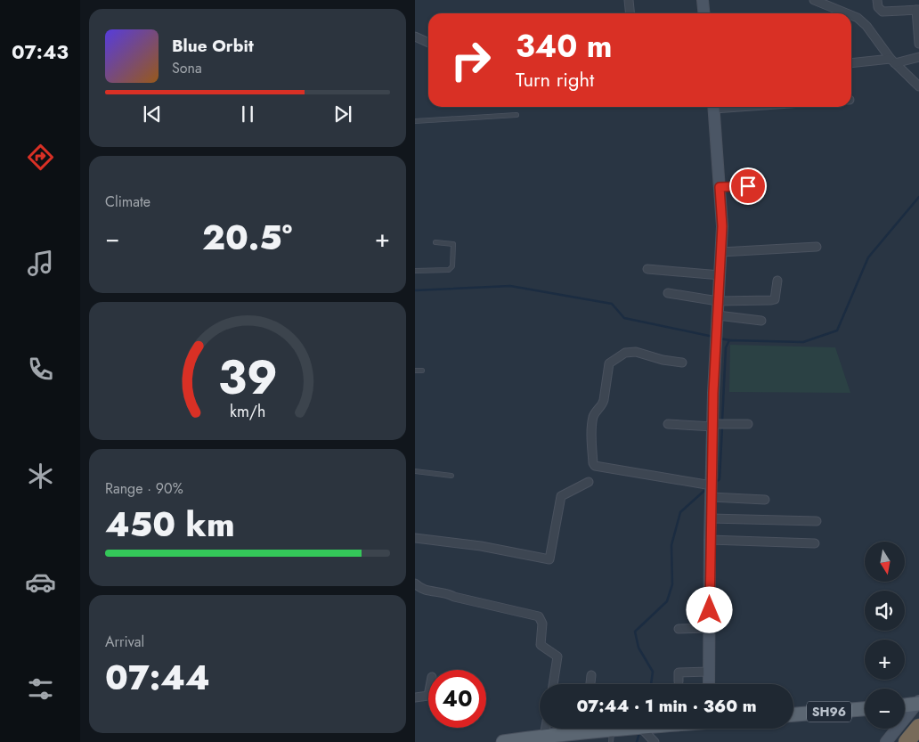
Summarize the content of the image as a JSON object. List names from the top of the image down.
{
  "streets": {
    "main road": ["SH96"]
  },
  "north": "bottom",
  "page": {
    "tabs": "07:43",
    "turn": ["340 m", "Turn right"],
    "song": ["Blue Orbit", "Sona"],
    "tile": [
      "Climate",
      ["Range · 90%", "450 km"],
      ["Arrival", "07:44"]
    ],
    "heat": ["−", "20.5°", "+"],
    "map_buttons": ["+", "−"],
    "limit": "40",
    "trip": "07:44 · 1 min · 360 m",
    "gauge": ["39", "km/h"]
  }
}
